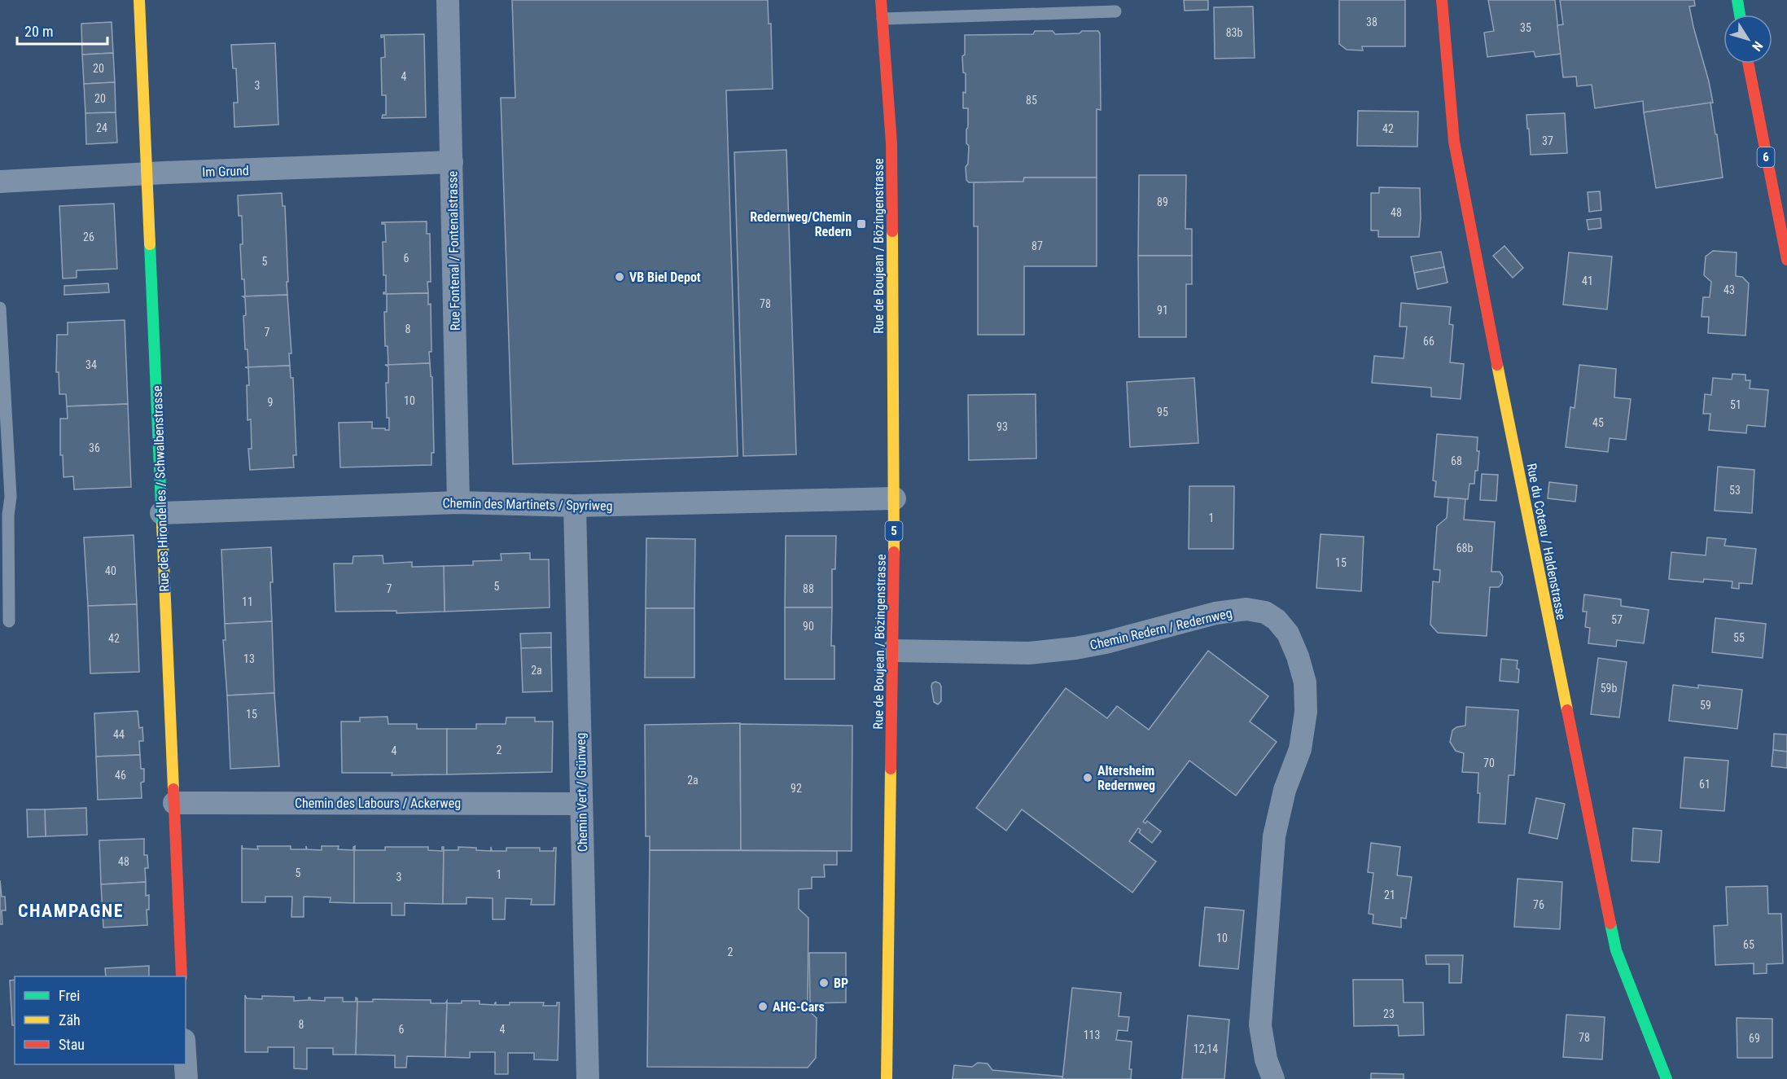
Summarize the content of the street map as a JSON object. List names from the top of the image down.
{
  "streets": {
    "street": [
      "6",
      "Im Grund",
      "Rue de Boujean / Bözingenstrasse",
      "Rue Fontenal / Fontenalstrasse",
      "Rue des Hirondelles / Schwalbenstrasse",
      "Chemin des Martinets / Spyriweg",
      "5",
      "Rue du Coteau / Haldenstrasse",
      "Chemin Redern / Redernweg",
      "Chemin Vert / Grünweg",
      "Chemin des Labours / Ackerweg"
    ]
  },
  "crossings": [
    ["Im Grund", "Rue Fontenal / Fontenalstrasse"],
    ["Im Grund", "Rue des Hirondelles / Schwalbenstrasse"],
    ["Rue de Boujean / Bözingenstrasse", "Chemin des Martinets / Spyriweg"],
    ["Rue de Boujean / Bözingenstrasse", "Chemin Redern / Redernweg"],
    ["Rue Fontenal / Fontenalstrasse", "Chemin des Martinets / Spyriweg"],
    ["Rue des Hirondelles / Schwalbenstrasse", "Chemin des Martinets / Spyriweg"],
    ["Rue des Hirondelles / Schwalbenstrasse", "Chemin des Labours / Ackerweg"],
    ["Chemin des Martinets / Spyriweg", "Chemin Vert / Grünweg"],
    ["Chemin Vert / Grünweg", "Chemin des Labours / Ackerweg"]
  ],
  "districts": ["CHAMPAGNE"],
  "places": {
    "transit": ["Redernweg/Chemin Redern"],
    "other": [
      "VB Biel Depot",
      "Altersheim Redernweg",
      "BP",
      "AHG-Cars"
    ]
  },
  "house_numbers": [
    "38",
    "35",
    "83b",
    "20",
    "4",
    "3",
    "20",
    "85",
    "24",
    "42",
    "37",
    "89",
    "48",
    "26",
    "87",
    "6",
    "5",
    "41",
    "43",
    "78",
    "91",
    "8",
    "7",
    "66",
    "34",
    "10",
    "9",
    "51",
    "95",
    "45",
    "93",
    "36",
    "68",
    "53",
    "1",
    "68b",
    "15",
    "40",
    "5",
    "7",
    "88",
    "11",
    "57",
    "90",
    "55",
    "42",
    "13",
    "2a",
    "59b",
    "59",
    "15",
    "44",
    "2",
    "4",
    "70",
    "46",
    "2a",
    "61",
    "92",
    "48",
    "5",
    "1",
    "3",
    "21",
    "76",
    "10",
    "65",
    "2",
    "23",
    "8",
    "6",
    "4",
    "113",
    "78",
    "69",
    "12,14"
  ],
  "legend": ["Frei", "Zäh", "Stau"],
  "scale_bar": "20 m",
  "north": "bottom right"
}
